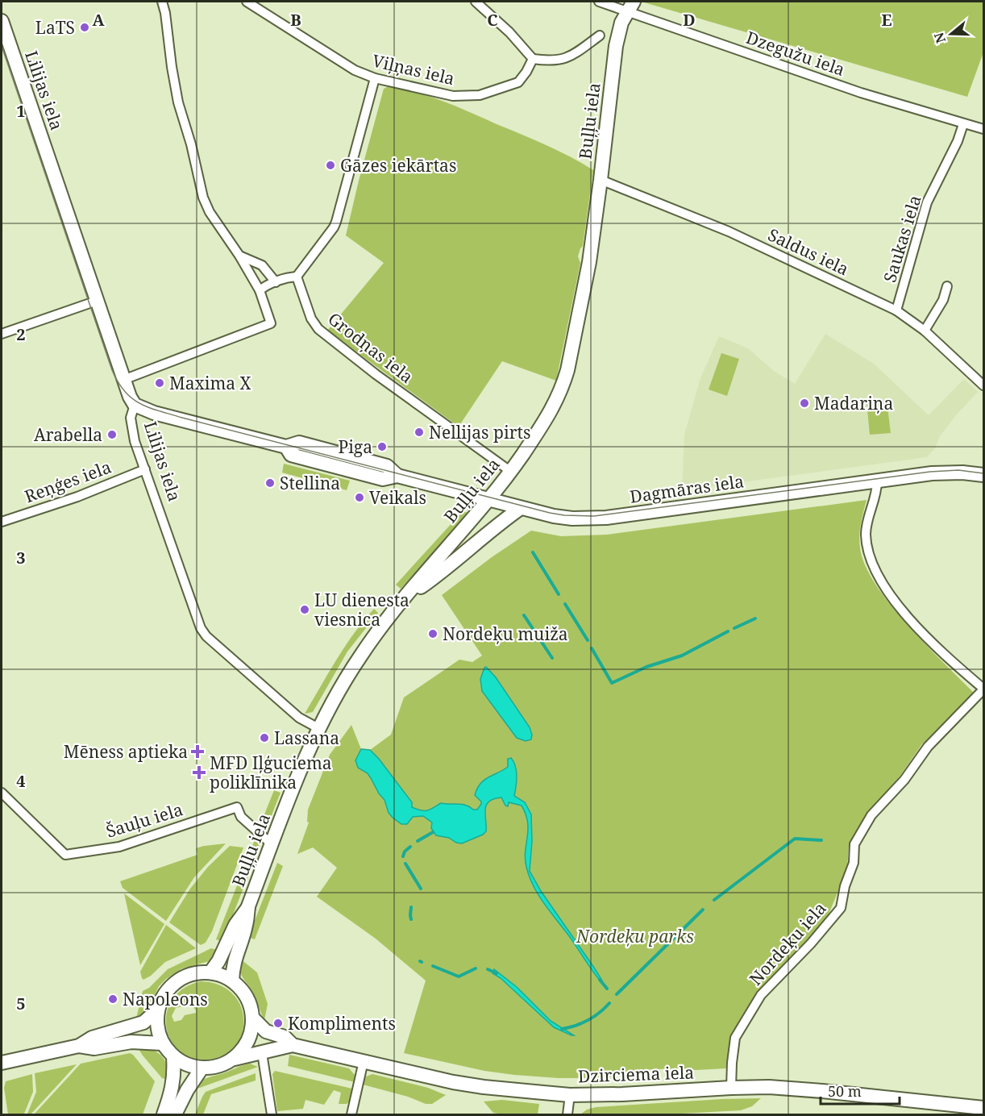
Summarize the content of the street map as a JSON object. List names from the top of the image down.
{
  "streets": {
    "street": [
      "Dzegužu iela",
      "Viļņas iela",
      "Lilijas iela",
      "Buļļu iela",
      "Saukas iela",
      "Saldus iela",
      "Grodņas iela",
      "Reņģes iela",
      "Dagmāras iela",
      "Šauļu iela",
      "Nordeķu iela",
      "Dzirciema iela"
    ]
  },
  "crossings": [
    ["Dzegužu iela", "Buļļu iela"],
    ["Dzegužu iela", "Saukas iela"],
    ["Lilijas iela", "Buļļu iela"],
    ["Lilijas iela", "Reņģes iela"],
    ["Lilijas iela", "Dagmāras iela"],
    ["Buļļu iela", "Saldus iela"],
    ["Buļļu iela", "Grodņas iela"],
    ["Buļļu iela", "Dagmāras iela"],
    ["Buļļu iela", "Šauļu iela"],
    ["Buļļu iela", "Dzirciema iela"],
    ["Saukas iela", "Saldus iela"],
    ["Nordeķu iela", "Dzirciema iela"]
  ],
  "parks": ["Nordeķu parks"],
  "places": {
    "other": [
      "LaTS",
      "Gāzes iekārtas",
      "Maxima X",
      "Madariņa",
      "Nellijas pirts",
      "Arabella",
      "Piga",
      "Stellina",
      "Veikals",
      "LU dienesta viesnica",
      "Nordeķu muiža",
      "Lassana",
      "Napoleons",
      "Kompliments"
    ],
    "health": ["Mēness aptieka", "MFD Iļģuciema poliklīnika"]
  },
  "scale_bar": "50 m",
  "north": "left",
  "grid": {
    "columns": [
      "A",
      "B",
      "C",
      "D",
      "E"
    ],
    "rows": [
      "1",
      "2",
      "3",
      "4",
      "5"
    ]
  }
}
